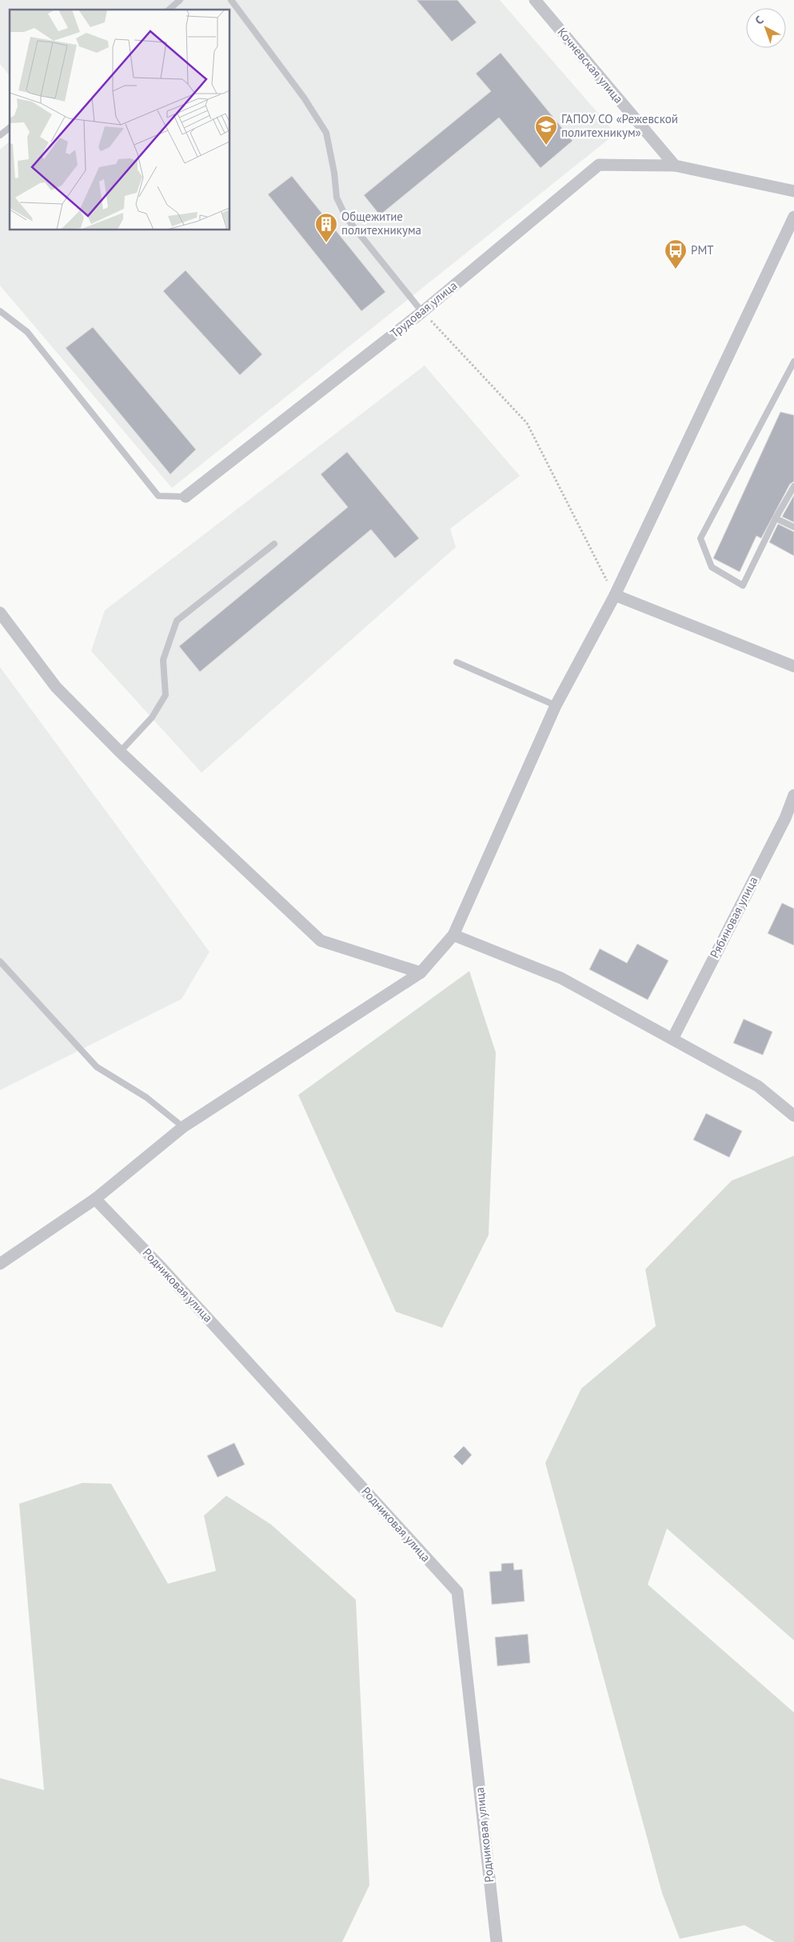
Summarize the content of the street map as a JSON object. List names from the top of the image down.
{
  "streets": {
    "street": [
      "Кочневская улица",
      "Трудовая улица",
      "Рябиновая улица",
      "Родниковая улица"
    ]
  },
  "crossings": [
    ["Кочневская улица", "Трудовая улица"]
  ],
  "places": {
    "school or university": ["ГАПОУ СО «Режевской политехникум»"],
    "building": ["Общежитие политехникума"],
    "bus stop": ["РМТ"]
  },
  "north": "top left"
}
